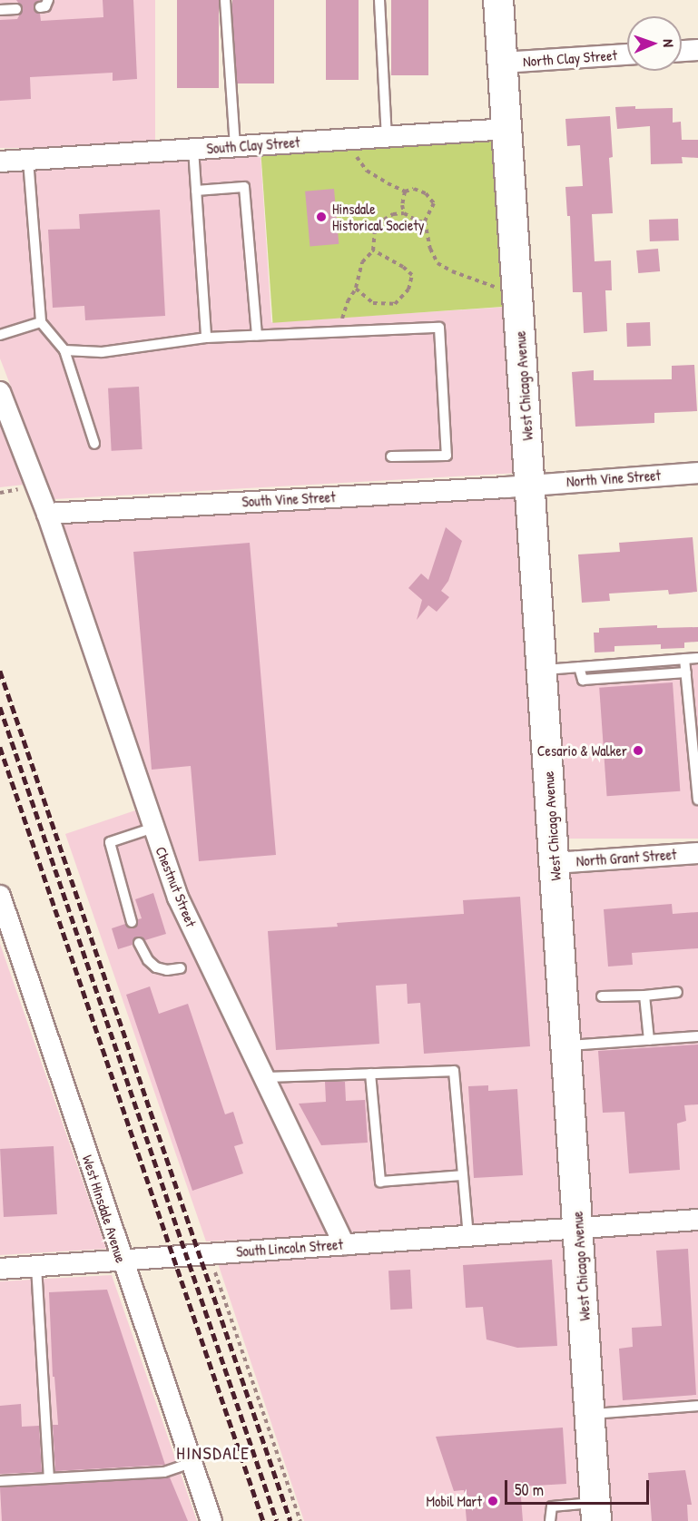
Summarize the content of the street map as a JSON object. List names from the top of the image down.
{
  "streets": {
    "main road": ["West Chicago Avenue"],
    "street": [
      "North Clay Street",
      "South Clay Street",
      "North Vine Street",
      "South Vine Street",
      "North Grant Street",
      "Chestnut Street",
      "West Hinsdale Avenue",
      "South Lincoln Street"
    ]
  },
  "crossings": [
    ["North Clay Street", "West Chicago Avenue"],
    ["South Clay Street", "West Chicago Avenue"],
    ["West Chicago Avenue", "North Vine Street"],
    ["West Chicago Avenue", "South Vine Street"],
    ["West Chicago Avenue", "North Grant Street"],
    ["West Chicago Avenue", "South Lincoln Street"],
    ["North Vine Street", "South Vine Street"],
    ["South Vine Street", "Chestnut Street"],
    ["Chestnut Street", "South Lincoln Street"],
    ["West Hinsdale Avenue", "South Lincoln Street"]
  ],
  "districts": ["HINSDALE"],
  "places": ["Hinsdale Historical Society", "Cesario & Walker", "Mobil Mart"],
  "scale_bar": "50 m",
  "north": "right"
}
